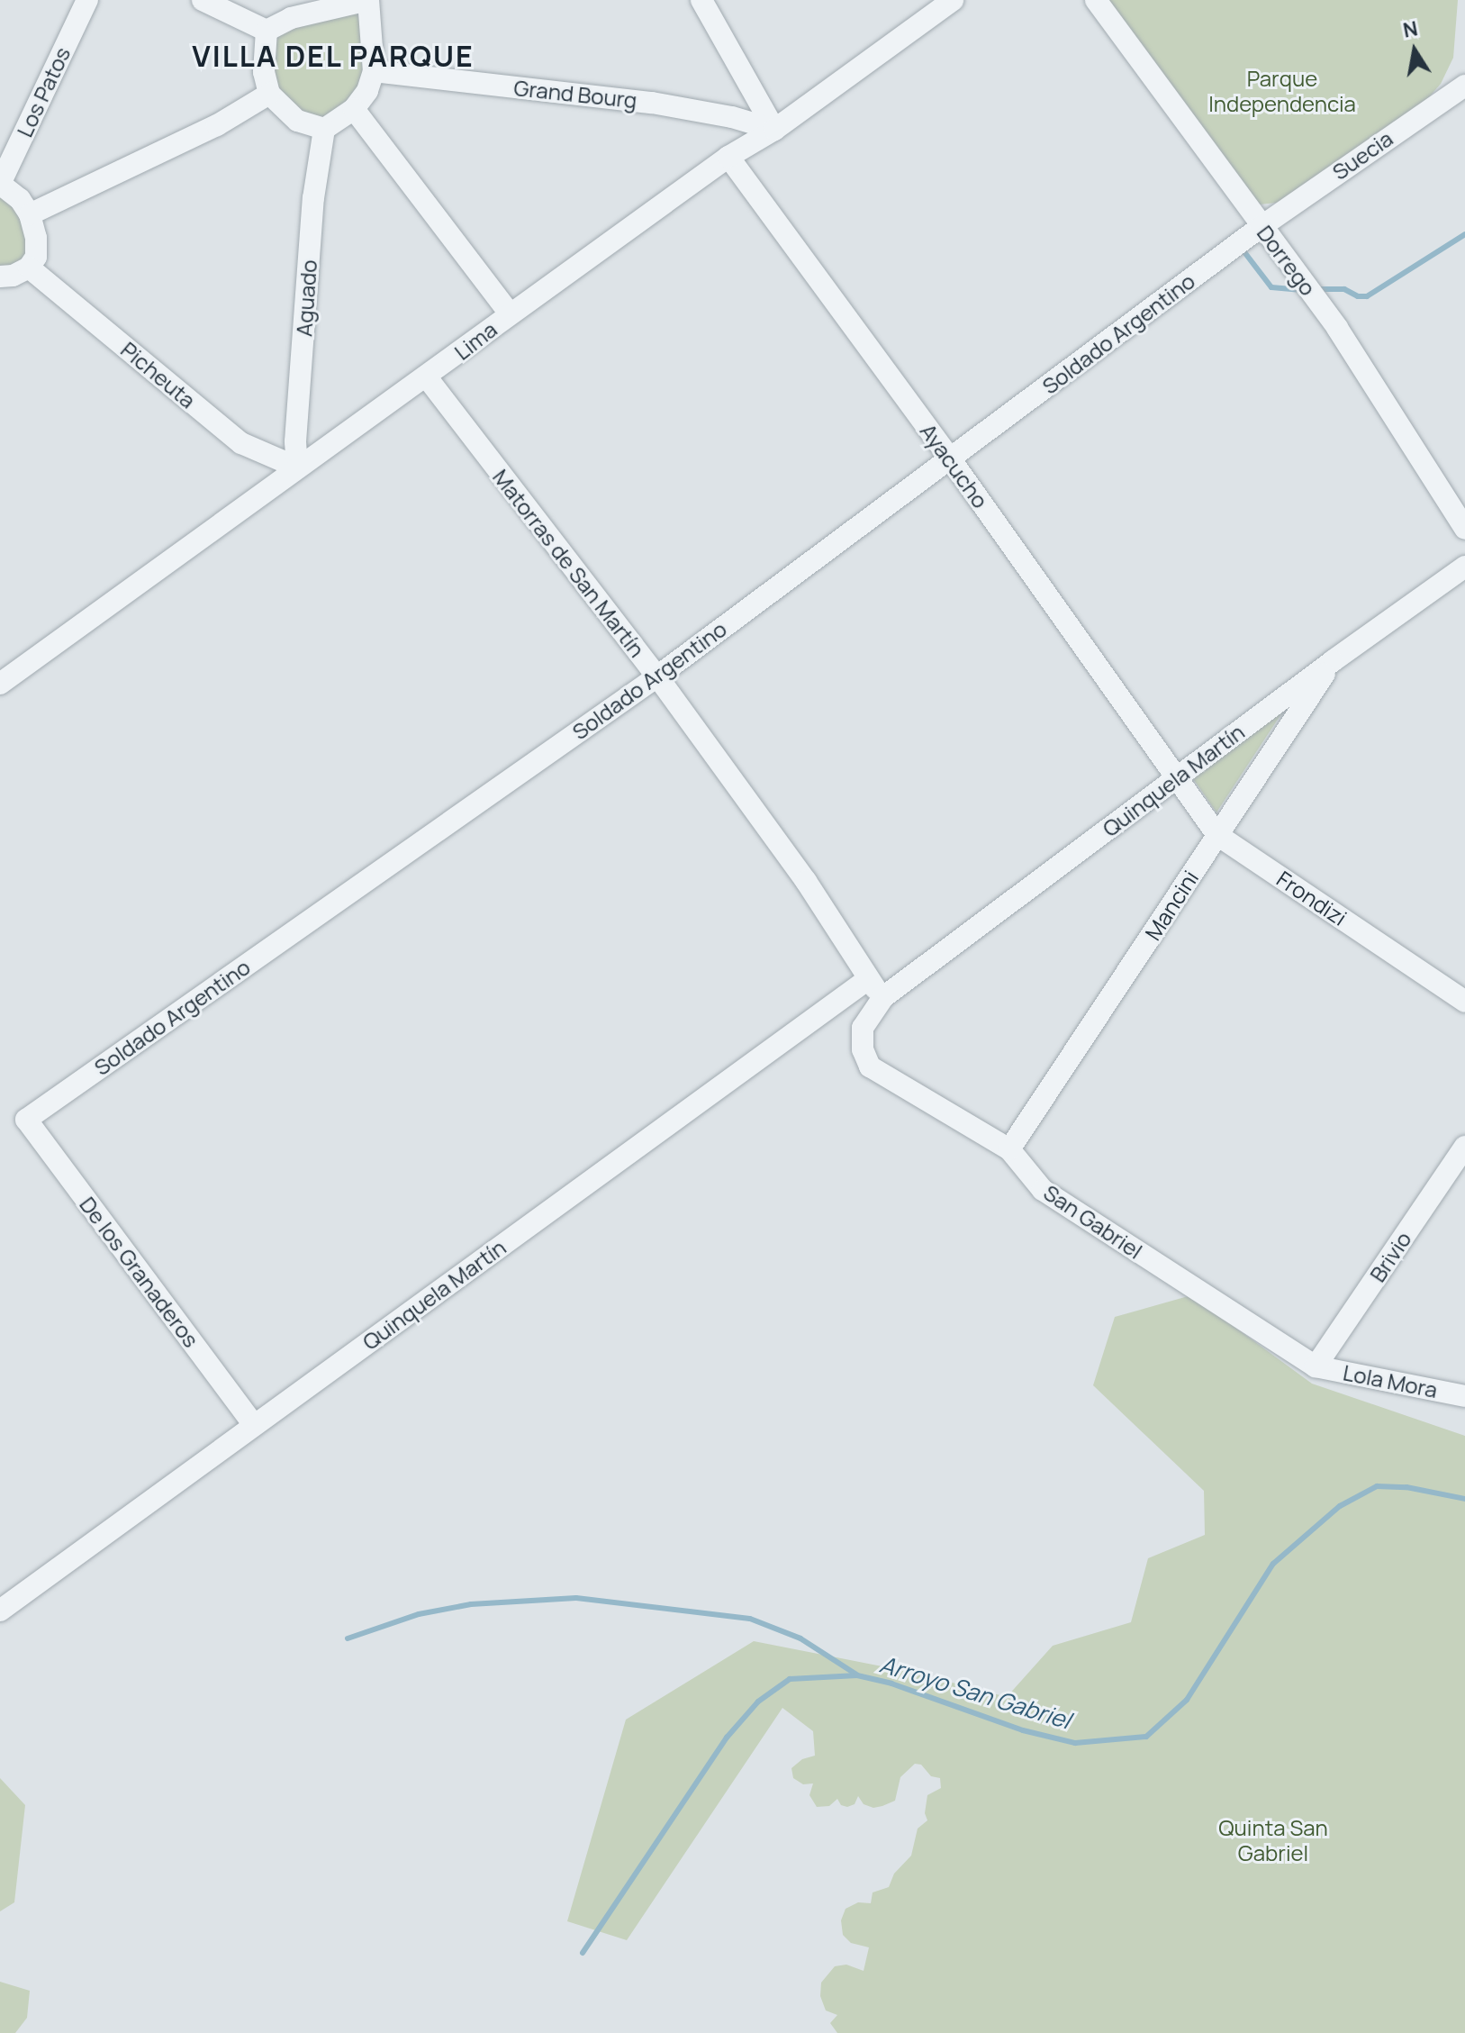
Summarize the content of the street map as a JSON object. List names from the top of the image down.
{
  "streets": {
    "street": [
      "Los Patos",
      "Grand Bourg",
      "Suecia",
      "Dorrego",
      "Aguado",
      "Soldado Argentino",
      "Lima",
      "Picheuta",
      "Ayacucho",
      "Matorras de San Martín",
      "Quinquela Martín",
      "Frondizi",
      "Mancini",
      "San Gabriel",
      "Brivio",
      "De los Granaderos",
      "Lola Mora"
    ]
  },
  "crossings": [
    ["Grand Bourg", "Aguado"],
    ["Grand Bourg", "Lima"],
    ["Suecia", "Dorrego"],
    ["Suecia", "Soldado Argentino"],
    ["Dorrego", "Soldado Argentino"],
    ["Aguado", "Lima"],
    ["Aguado", "Picheuta"],
    ["Soldado Argentino", "Ayacucho"],
    ["Soldado Argentino", "Matorras de San Martín"],
    ["Soldado Argentino", "De los Granaderos"],
    ["Lima", "Picheuta"],
    ["Lima", "Ayacucho"],
    ["Lima", "Matorras de San Martín"],
    ["Ayacucho", "Quinquela Martín"],
    ["Ayacucho", "Frondizi"],
    ["Matorras de San Martín", "Quinquela Martín"],
    ["Matorras de San Martín", "San Gabriel"],
    ["Quinquela Martín", "Frondizi"],
    ["Quinquela Martín", "Mancini"],
    ["Quinquela Martín", "San Gabriel"],
    ["Quinquela Martín", "De los Granaderos"],
    ["Frondizi", "Mancini"],
    ["Mancini", "San Gabriel"],
    ["San Gabriel", "Brivio"],
    ["San Gabriel", "Lola Mora"],
    ["Brivio", "Lola Mora"]
  ],
  "districts": ["VILLA DEL PARQUE"],
  "water": ["Arroyo San Gabriel"],
  "parks": ["Parque Independencia", "Quinta San Gabriel"],
  "north": "top"
}
